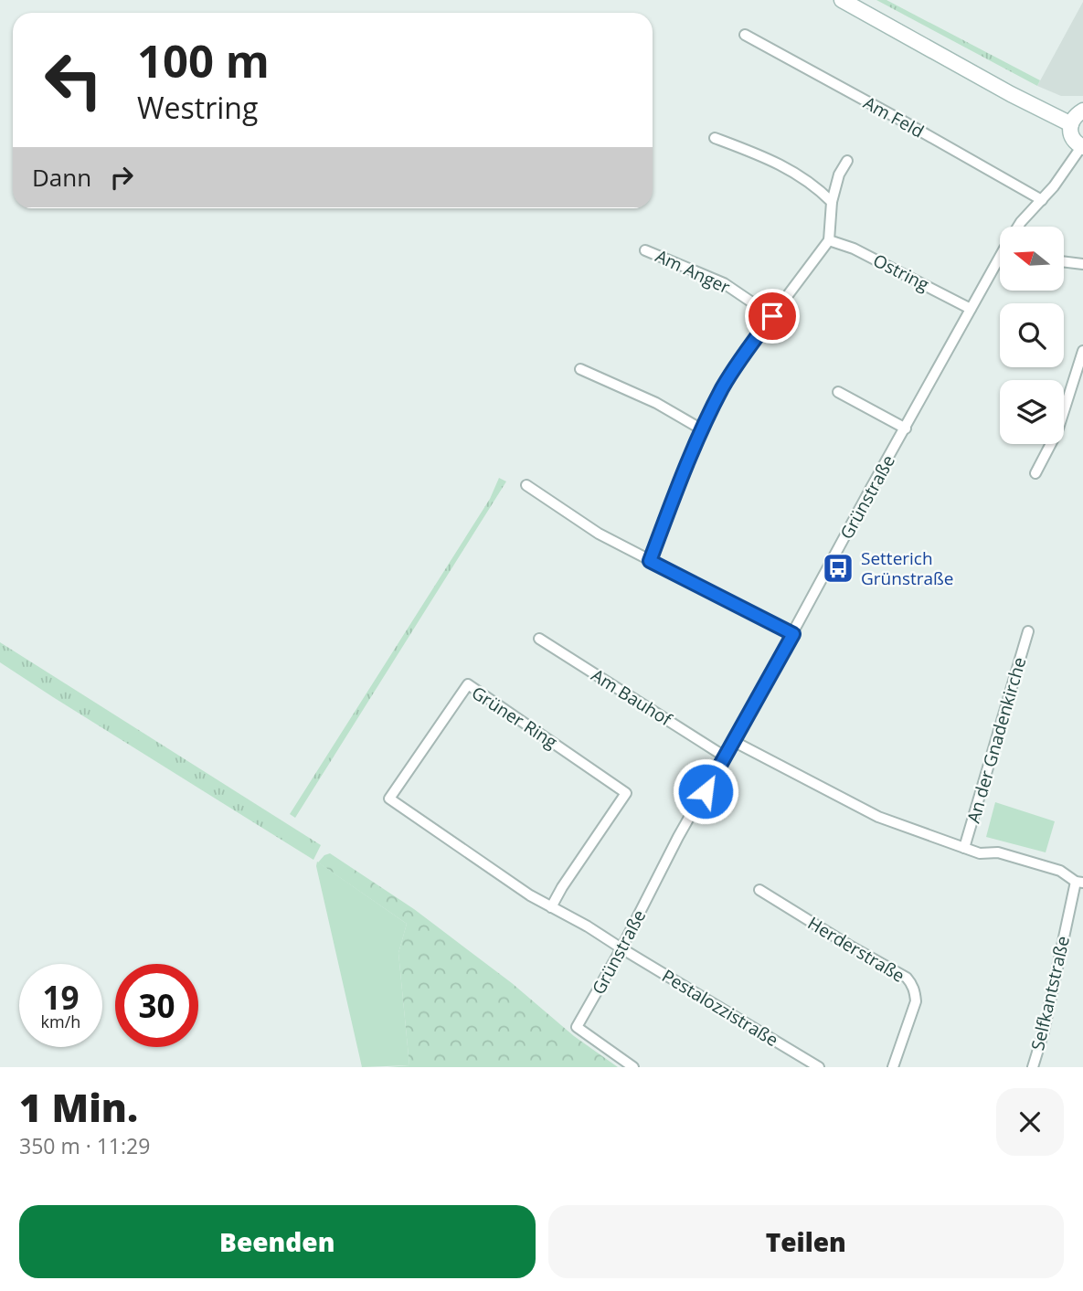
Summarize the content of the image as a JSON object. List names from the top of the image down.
{
  "streets": {
    "street": [
      "Am Feld",
      "Am Anger",
      "Ostring",
      "Grünstraße",
      "Am Bauhof",
      "Grüner Ring",
      "An der Gnadenkirche",
      "Herderstraße",
      "Selfkantstraße",
      "Pestalozzistraße"
    ]
  },
  "crossings": [
    ["Am Feld", "Grünstraße"],
    ["Ostring", "Grünstraße"],
    ["Grünstraße", "Am Bauhof"],
    ["Grünstraße", "Grüner Ring"],
    ["Grünstraße", "Pestalozzistraße"],
    ["Grüner Ring", "Pestalozzistraße"]
  ],
  "places": {
    "bus stop": ["Setterich Grünstraße"]
  },
  "north": "left",
  "page": {
    "turn": ["100 m", "Westring"],
    "then": "Dann",
    "speed": "19 km/h",
    "limit": "30",
    "heading": ["1 Min.", "350 m · 11:29"],
    "buttons": ["Beenden", "Teilen"]
  }
}
